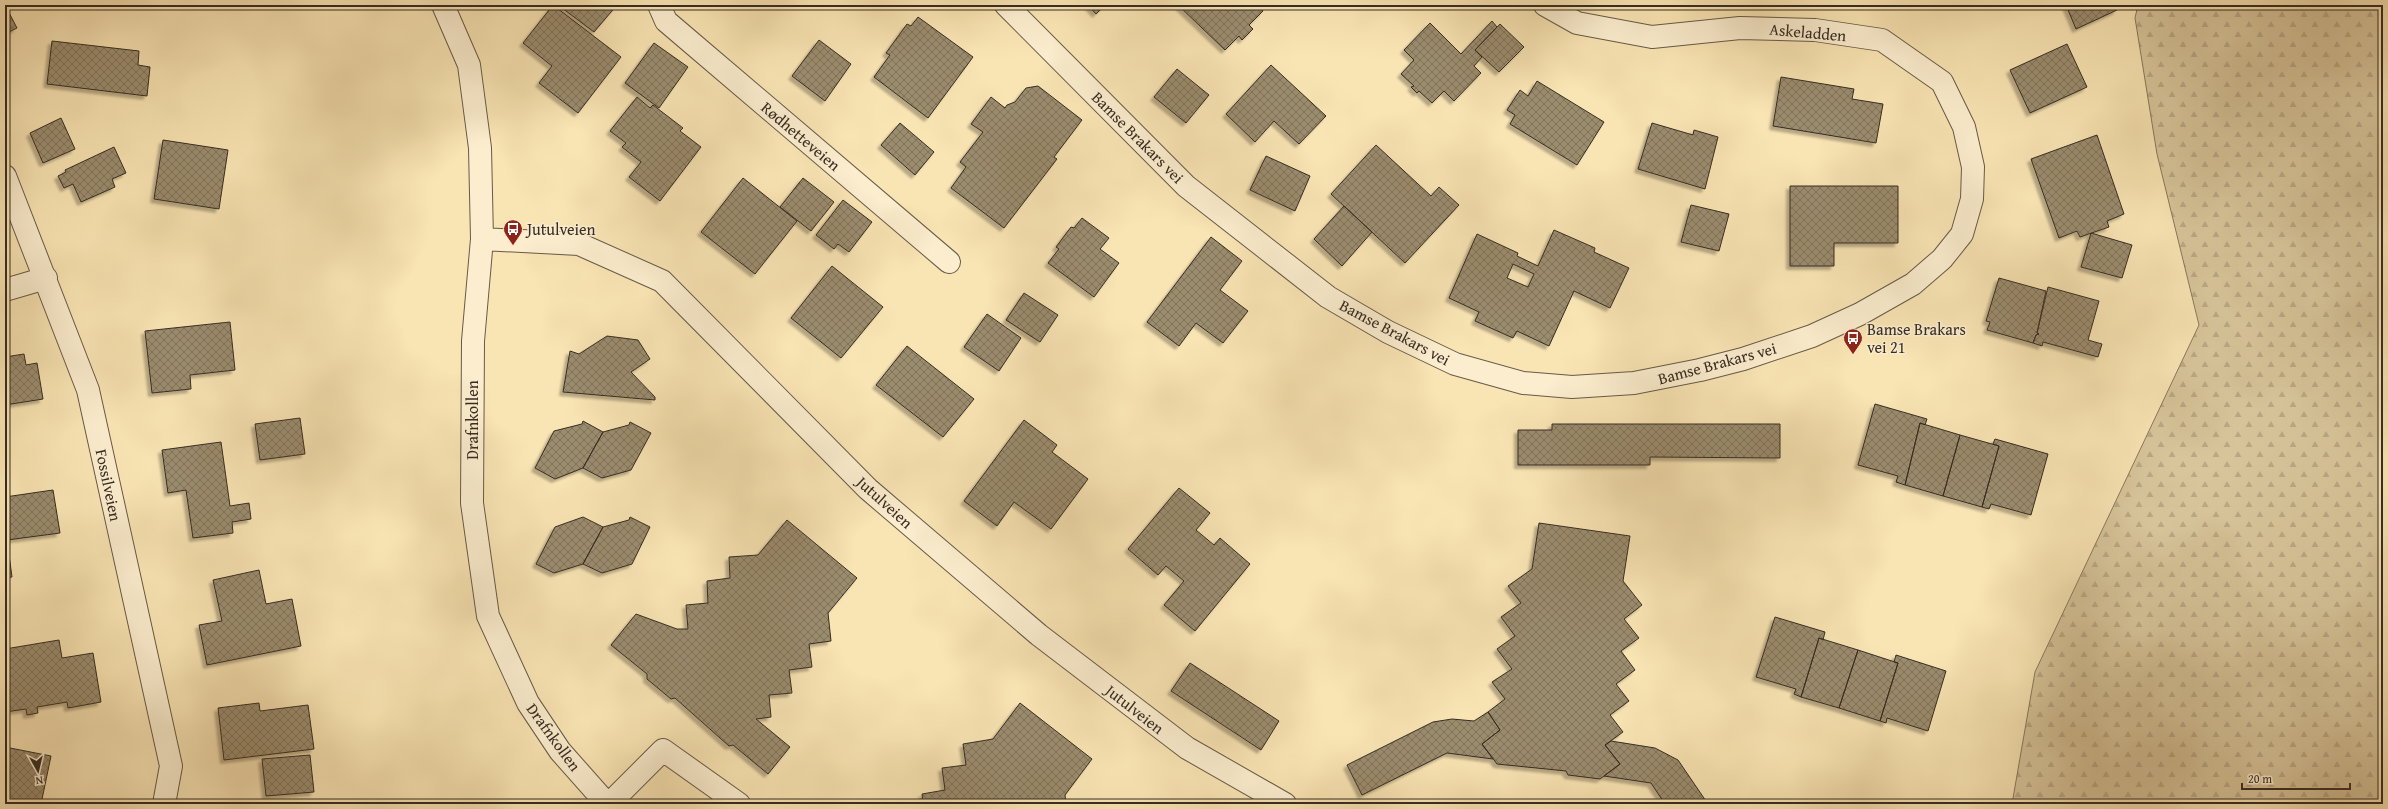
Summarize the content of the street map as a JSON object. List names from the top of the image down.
{
  "streets": {
    "street": [
      "Askeladden",
      "Rødhetteveien",
      "Bamse Brakars vei",
      "Drafnkollen",
      "Fossilveien",
      "Jutulveien"
    ]
  },
  "crossings": [
    ["Askeladden", "Bamse Brakars vei"],
    ["Drafnkollen", "Jutulveien"]
  ],
  "places": {
    "bus stop": ["Jutulveien", "Bamse Brakars vei 21"]
  },
  "scale_bar": "20 m",
  "north": "bottom"
}
